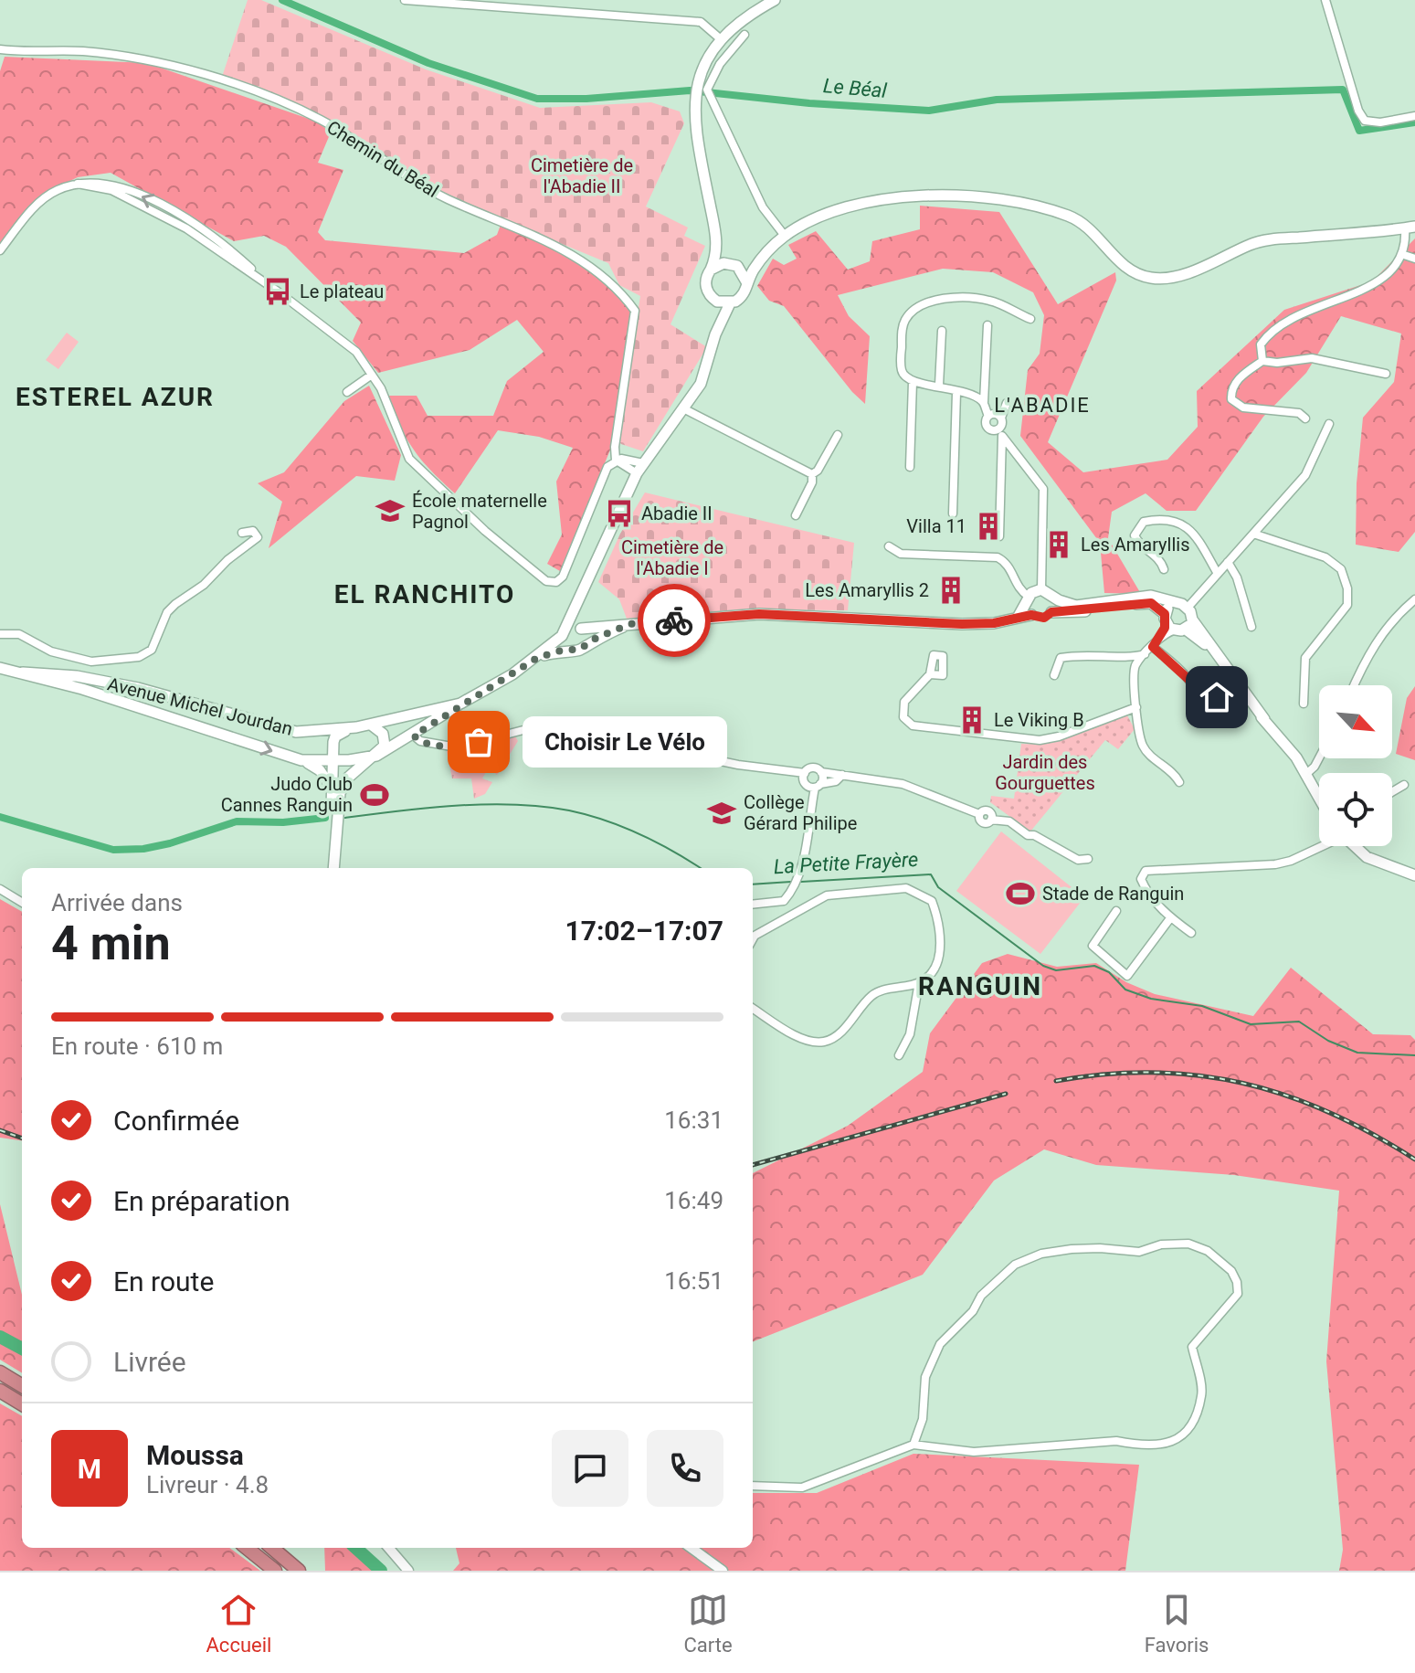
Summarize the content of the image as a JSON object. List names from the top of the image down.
{
  "streets": {
    "main road": ["Avenue Michel Jourdan"],
    "street": ["Chemin du Béal"]
  },
  "districts": [
    "ESTEREL AZUR",
    "L'ABADIE",
    "EL RANCHITO",
    "RANGUIN"
  ],
  "water": ["Le Béal", "La Petite Frayère"],
  "parks": ["Cimetière de l'Abadie II", "Cimetière de l'Abadie I", "Jardin des Gourguettes"],
  "places": {
    "bus stop": ["Le plateau", "Abadie II"],
    "school or university": ["École maternelle Pagnol", "Collège Gérard Philipe"],
    "building": [
      "Villa 11",
      "Les Amaryllis",
      "Les Amaryllis 2",
      "Le Viking B"
    ],
    "other": ["Choisir Le Vélo"],
    "sports": ["Judo Club Cannes Ranguin", "Stade de Ranguin"]
  },
  "north": "bottom right",
  "page": {
    "bubble": "Choisir Le Vélo",
    "heading": ["4 min", "Arrivée dans", "17:02–17:07"],
    "panel": ["Moussa", "Livreur · 4.8"],
    "bar": "En route · 610 m",
    "list": [
      ["Confirmée", "16:31"],
      ["En préparation", "16:49"],
      ["En route", "16:51"],
      "Livrée"
    ],
    "round": "M",
    "tabs": ["Accueil", "Carte", "Favoris"]
  }
}
